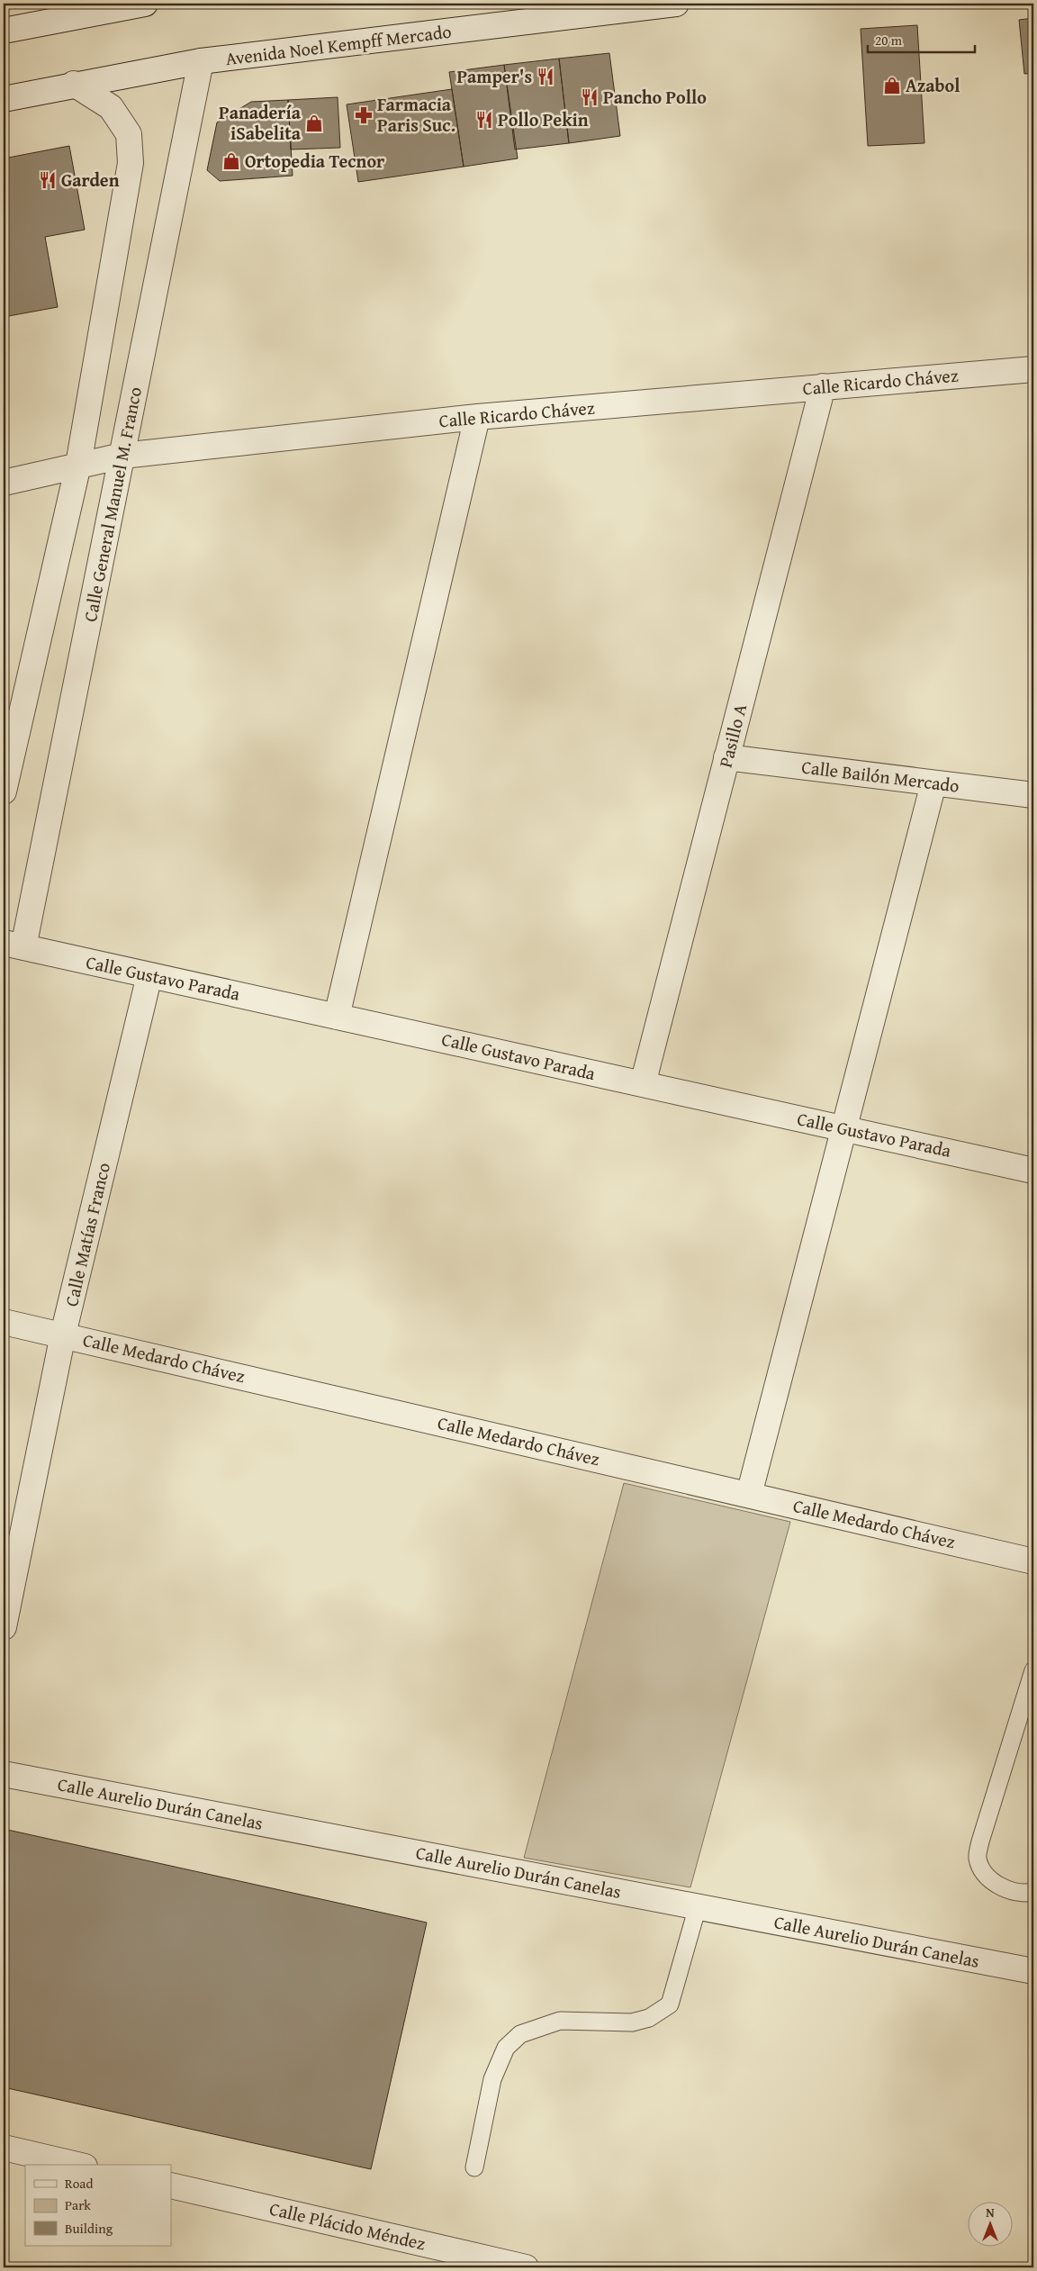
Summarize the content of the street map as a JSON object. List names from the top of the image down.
{
  "streets": {
    "street": [
      "Avenida Noel Kempff Mercado",
      "Calle Ricardo Chávez",
      "Calle General Manuel M. Franco",
      "Pasillo A",
      "Calle Bailón Mercado",
      "Calle Gustavo Parada",
      "Calle Matías Franco",
      "Calle Medardo Chávez",
      "Calle Aurelio Durán Canelas",
      "Calle Plácido Méndez"
    ]
  },
  "crossings": [
    ["Avenida Noel Kempff Mercado", "Calle General Manuel M. Franco"],
    ["Calle Ricardo Chávez", "Calle General Manuel M. Franco"],
    ["Calle Ricardo Chávez", "Pasillo A"],
    ["Calle General Manuel M. Franco", "Calle Gustavo Parada"],
    ["Pasillo A", "Calle Bailón Mercado"],
    ["Pasillo A", "Calle Gustavo Parada"],
    ["Calle Gustavo Parada", "Calle Matías Franco"],
    ["Calle Matías Franco", "Calle Medardo Chávez"]
  ],
  "places": {
    "restaurant": [
      "Pamper's",
      "Pancho Pollo",
      "Pollo Pekin",
      "Garden"
    ],
    "shop": ["Azabol", "Panadería iSabelita", "Ortopedia Tecnor"],
    "pharmacy": ["Farmacia Paris Suc."]
  },
  "legend": ["Road", "Park", "Building"],
  "scale_bar": "20 m",
  "north": "top"
}
